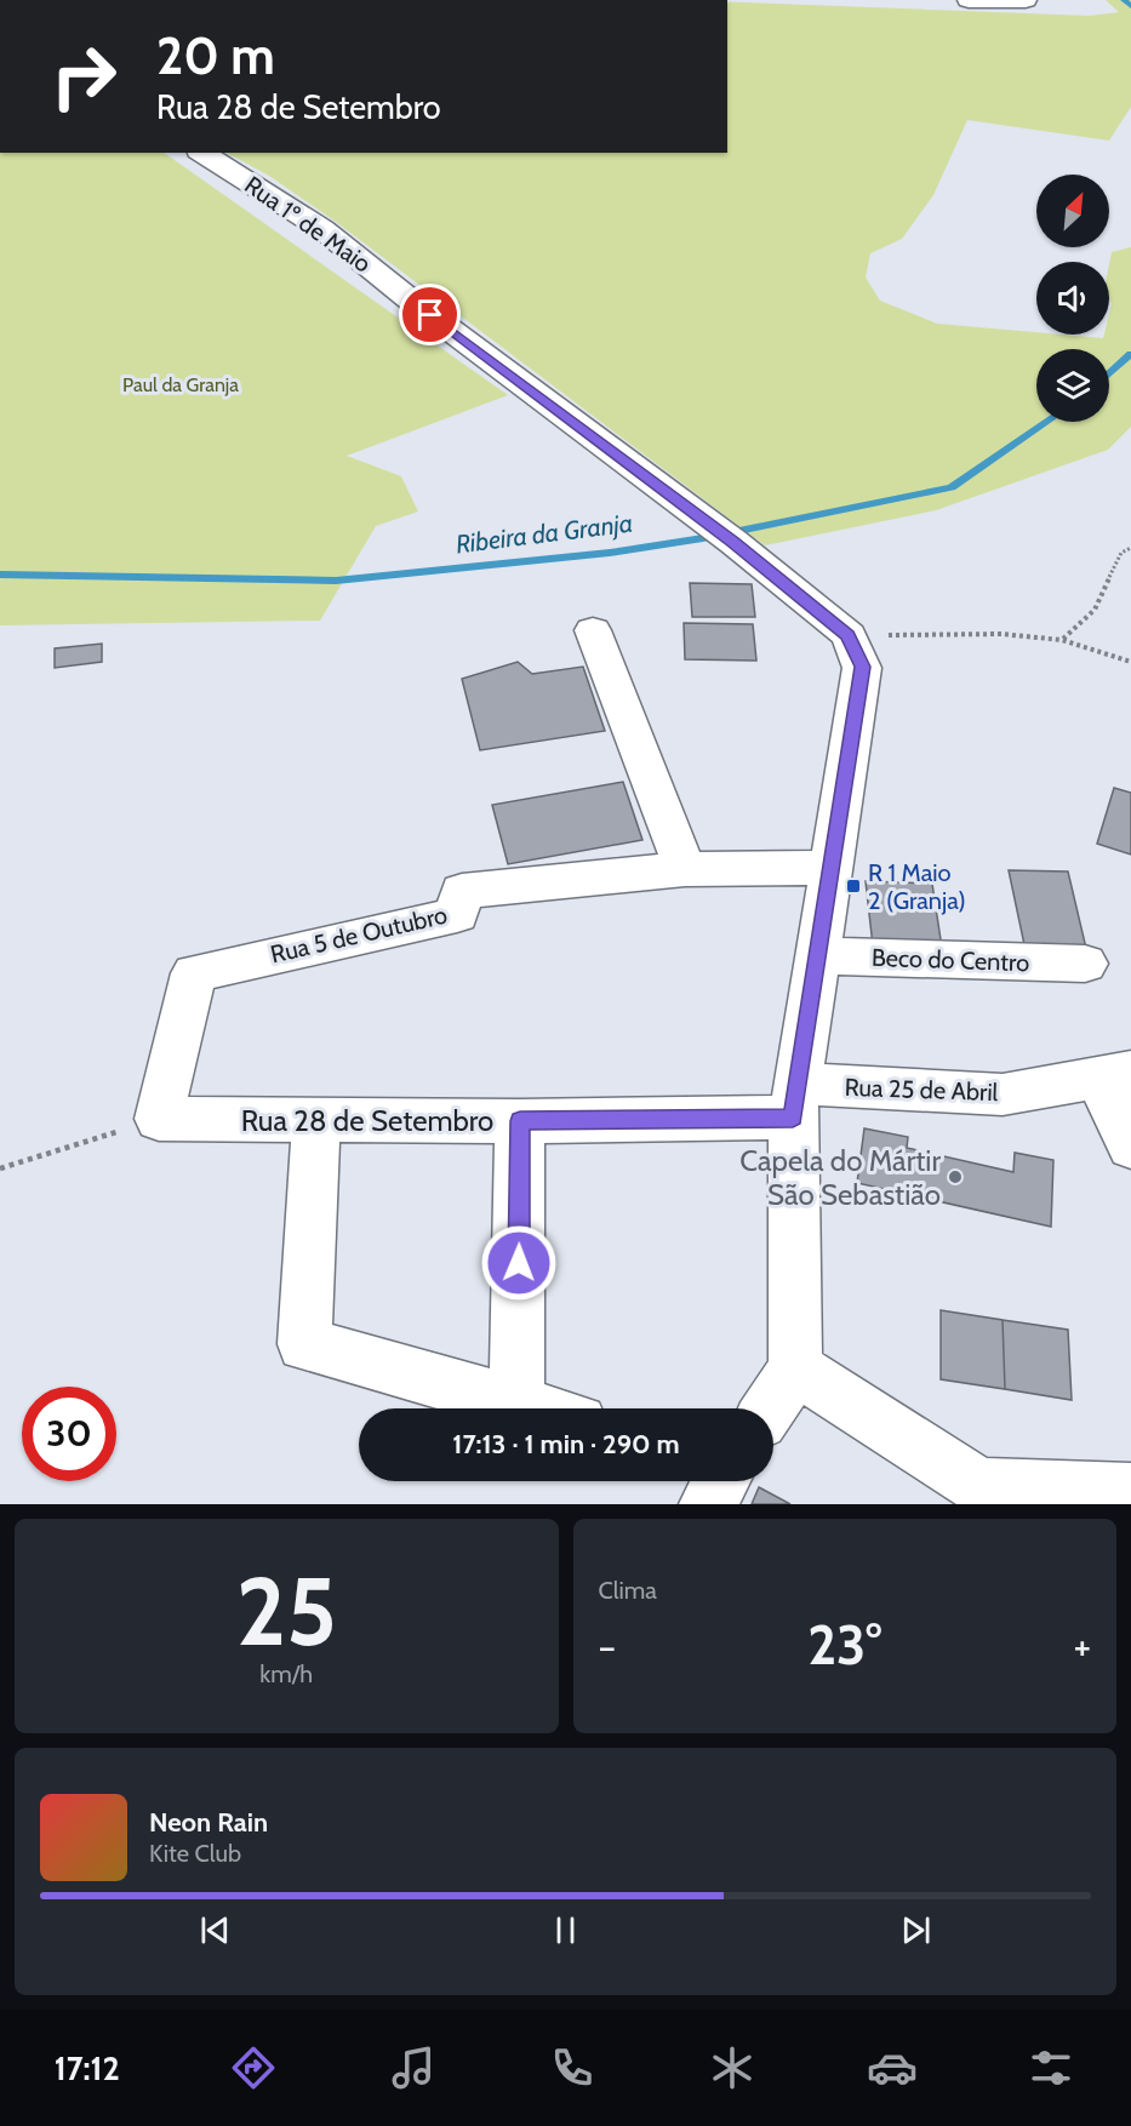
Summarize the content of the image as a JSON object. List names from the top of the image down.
{
  "streets": {
    "street": [
      "Rua 1º de Maio",
      "Rua 5 de Outubro",
      "Beco do Centro",
      "Rua 25 de Abril",
      "Rua 28 de Setembro"
    ]
  },
  "crossings": [
    ["Rua 5 de Outubro", "Rua 28 de Setembro"],
    ["Rua 25 de Abril", "Rua 28 de Setembro"]
  ],
  "water": ["Ribeira da Granja"],
  "parks": ["Paul da Granja"],
  "places": {
    "transit": ["R 1 Maio 2 (Granja)"],
    "other": ["Capela do Mártir São Sebastião"]
  },
  "north": "top right",
  "page": {
    "turn": ["20 m", "Rua 28 de Setembro"],
    "limit": "30",
    "trip": "17:13 · 1 min · 290 m",
    "tile": [
      ["25", "km/h"],
      "Clima"
    ],
    "heat": ["−", "23°", "+"],
    "song": ["Neon Rain", "Kite Club"],
    "tabs": "17:12"
  }
}
